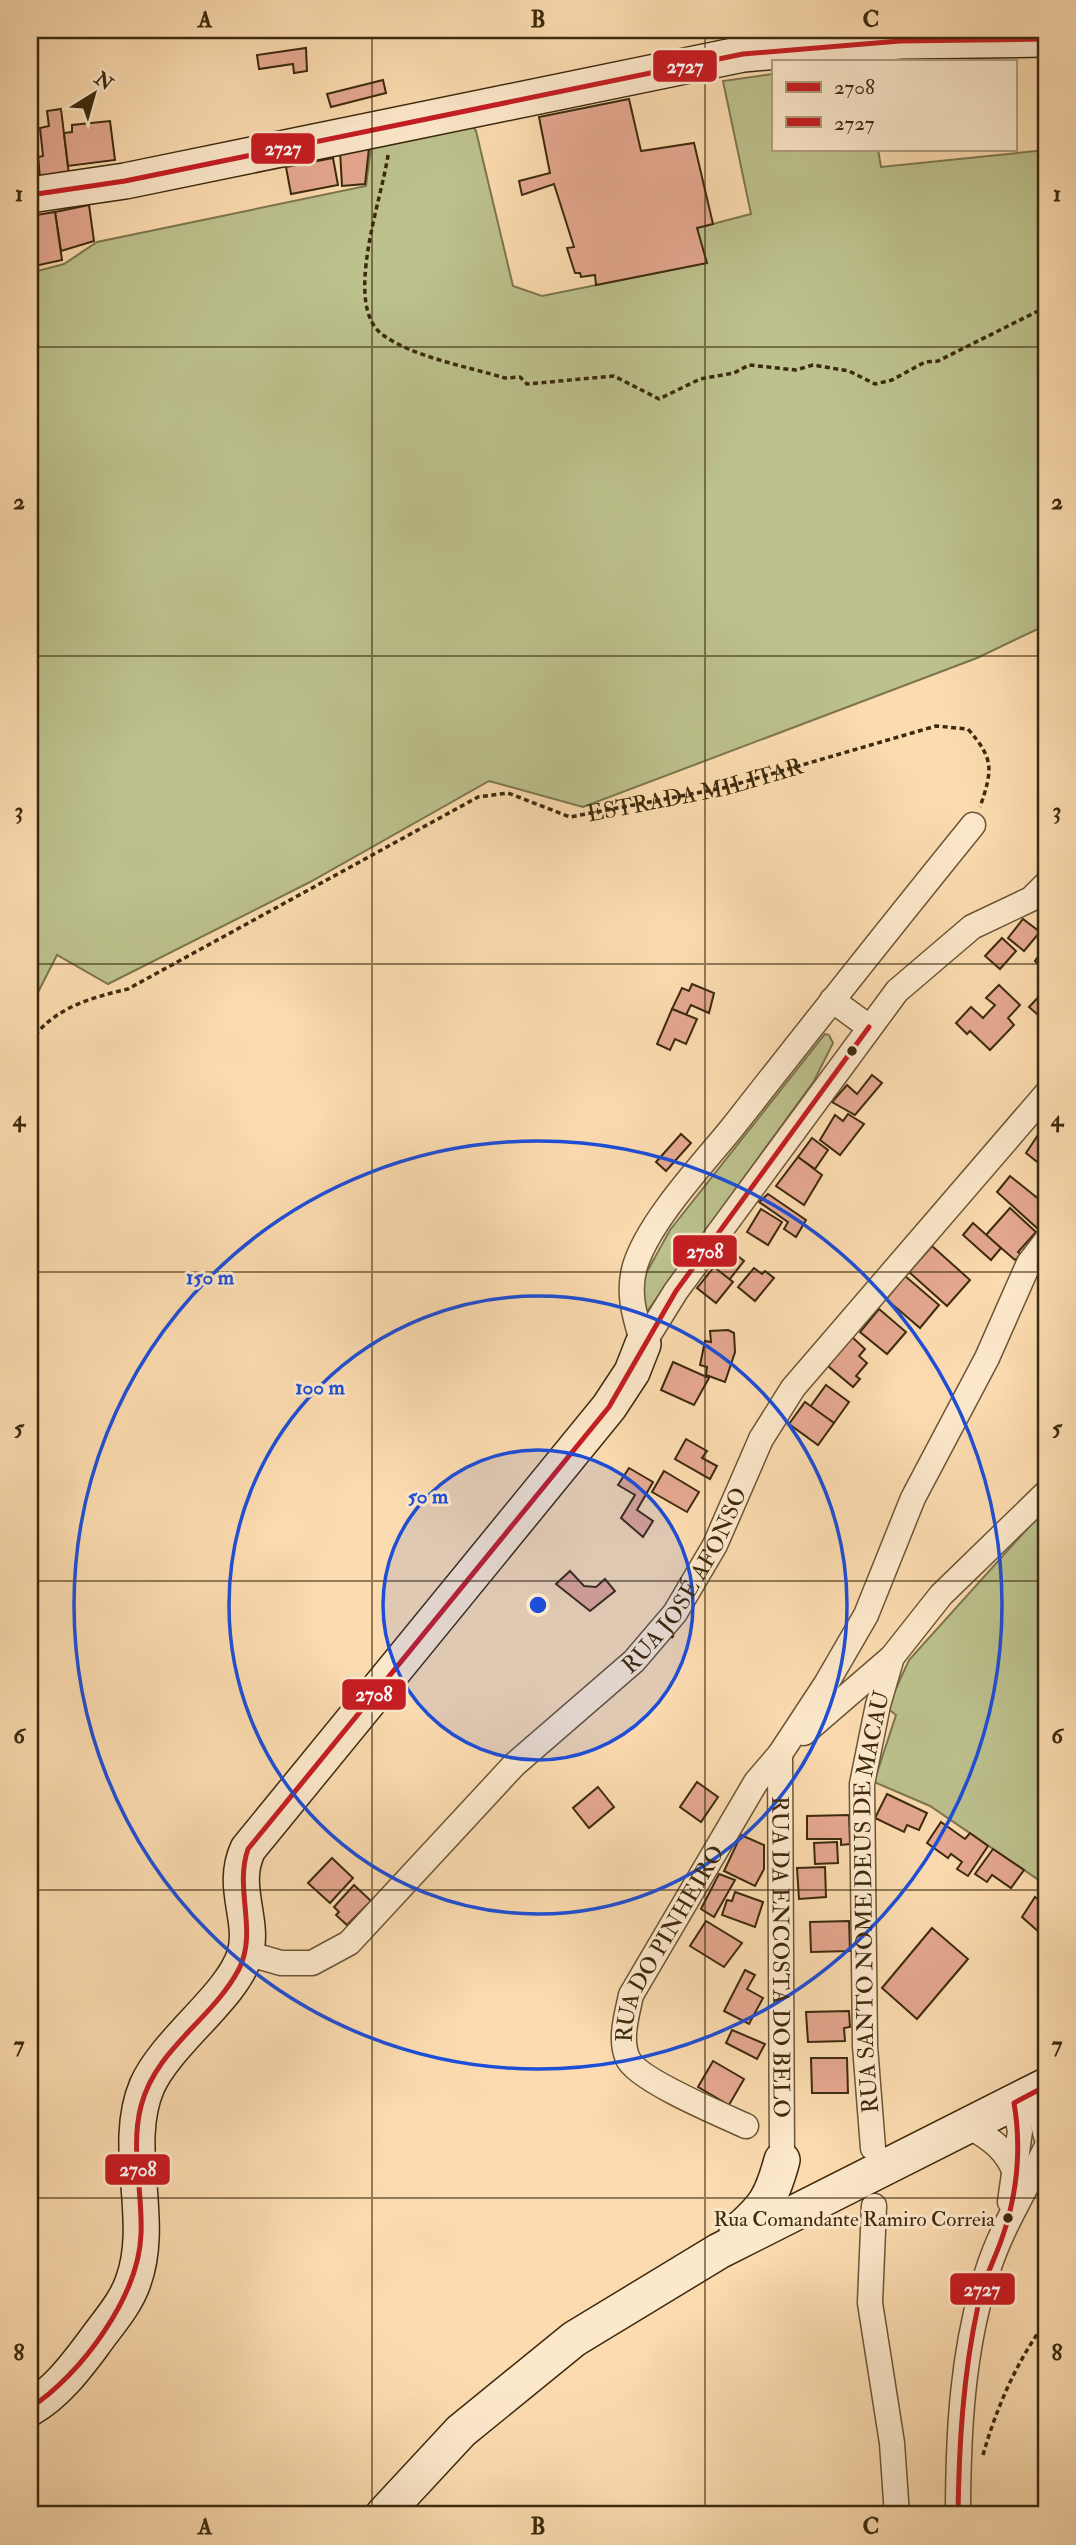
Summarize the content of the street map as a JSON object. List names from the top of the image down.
{
  "streets": {
    "street": [
      "RUA JOSÉ AFONSO",
      "RUA SANTO NOME DEUS DE MACAU",
      "RUA DO PINHEIRO",
      "RUA DA ENCOSTA DO BELO"
    ],
    "path": ["ESTRADA MILITAR"]
  },
  "crossings": [
    ["RUA DO PINHEIRO", "RUA DA ENCOSTA DO BELO"]
  ],
  "places": ["Rua Comandante Ramiro Correia"],
  "lines": ["transit line 2727", "transit line 2708"],
  "legend": ["2708", "2727"],
  "north": "top right",
  "grid": {
    "columns": ["A", "B", "C"],
    "rows": [
      "1",
      "2",
      "3",
      "4",
      "5",
      "6",
      "7",
      "8"
    ]
  },
  "rings": ["150 m", "100 m", "50 m"]
}
